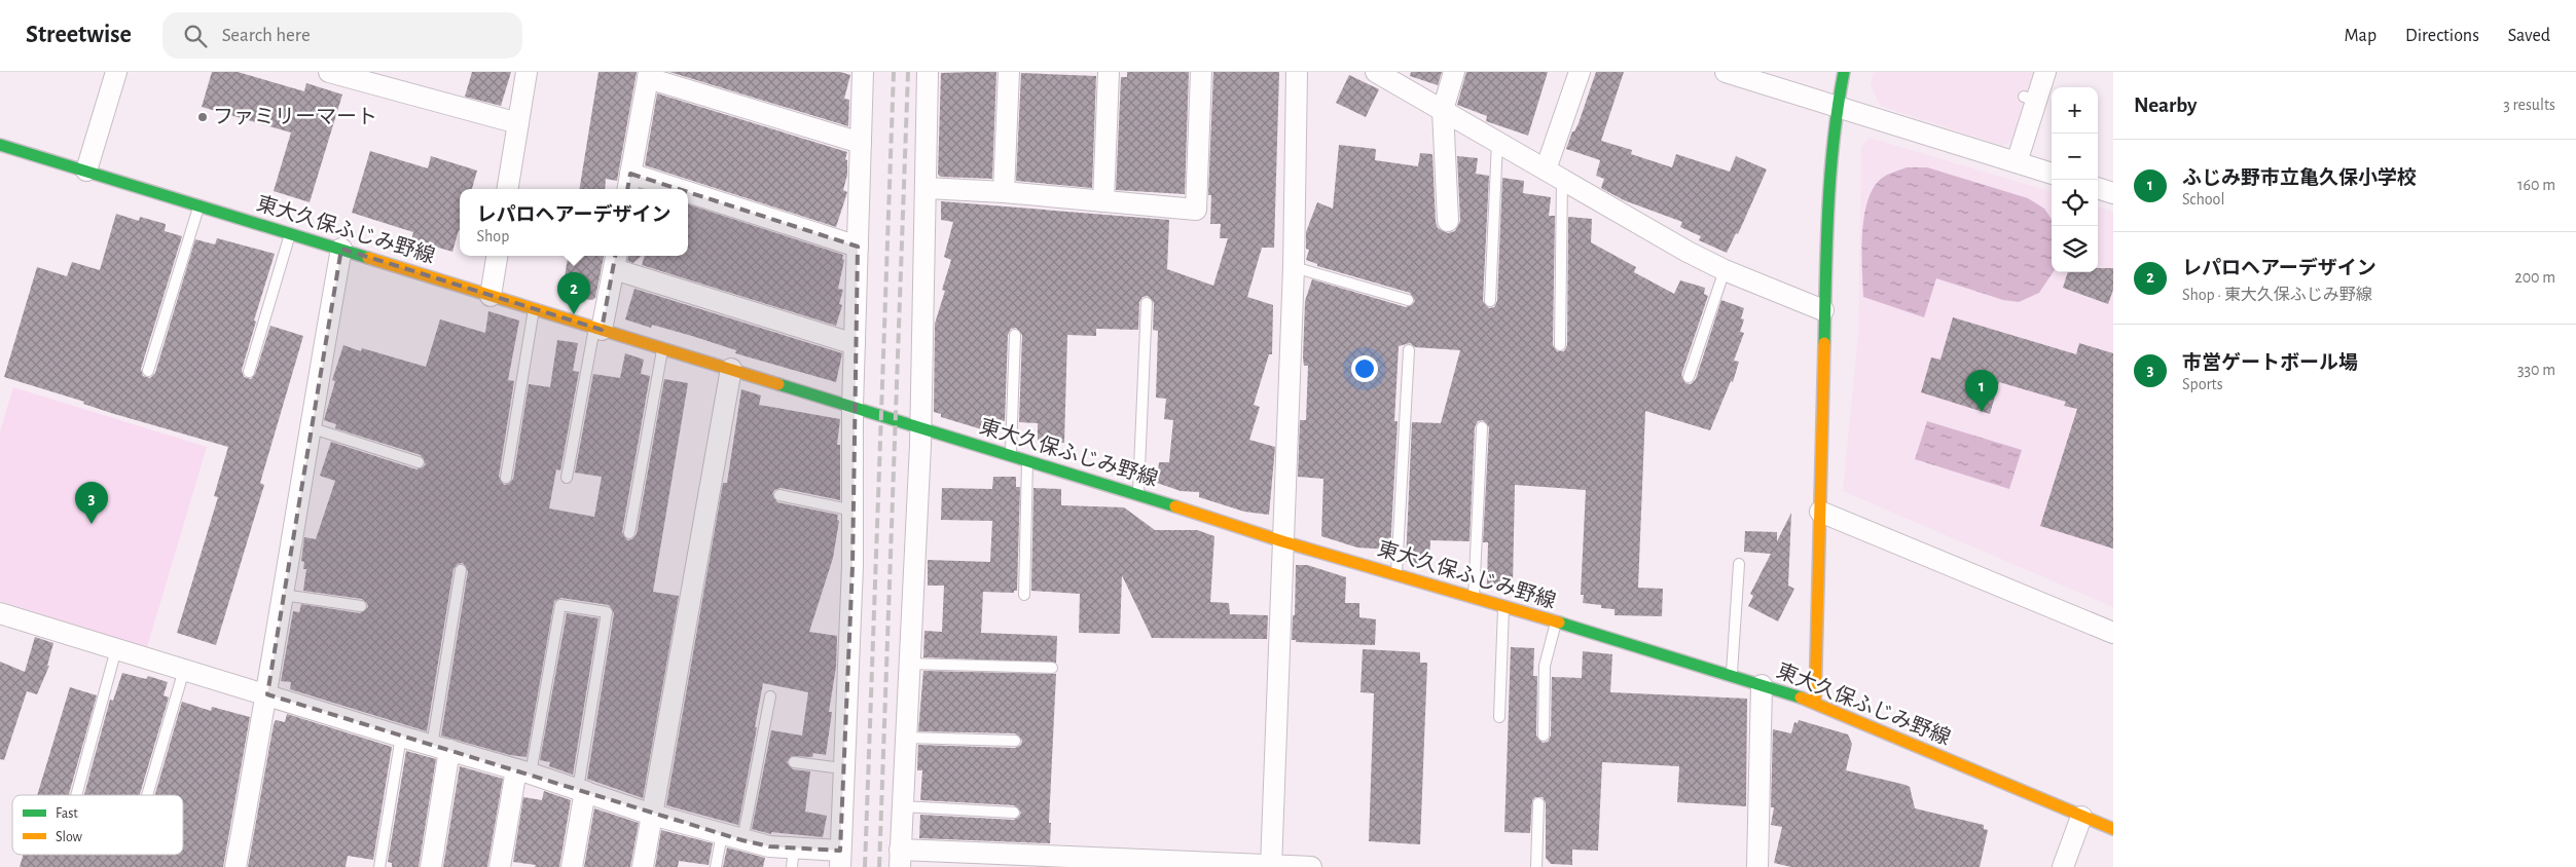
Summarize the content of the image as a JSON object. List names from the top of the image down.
{
  "streets": {
    "main road": ["東大久保ふじみ野線"]
  },
  "places": ["ファミリーマート"],
  "legend": ["Fast", "Slow"],
  "page": {
    "header": "Streetwise",
    "search": "Search here",
    "nav": ["Map", "Directions", "Saved"],
    "heading": ["Nearby", "3 results"],
    "map_buttons": ["+", "−"],
    "list": [
      {
        "mark": "1",
        "name": "ふじみ野市立亀久保小学校",
        "note": "School",
        "value": "160 m"
      },
      {
        "mark": "2",
        "name": "レパロヘアーデザイン",
        "note": "Shop · 東大久保ふじみ野線",
        "value": "200 m"
      },
      {
        "mark": "3",
        "name": "市営ゲートボール場",
        "note": "Sports",
        "value": "330 m"
      }
    ],
    "popup": ["レパロヘアーデザイン", "Shop"],
    "pins": ["2", "1", "3"]
  }
}
